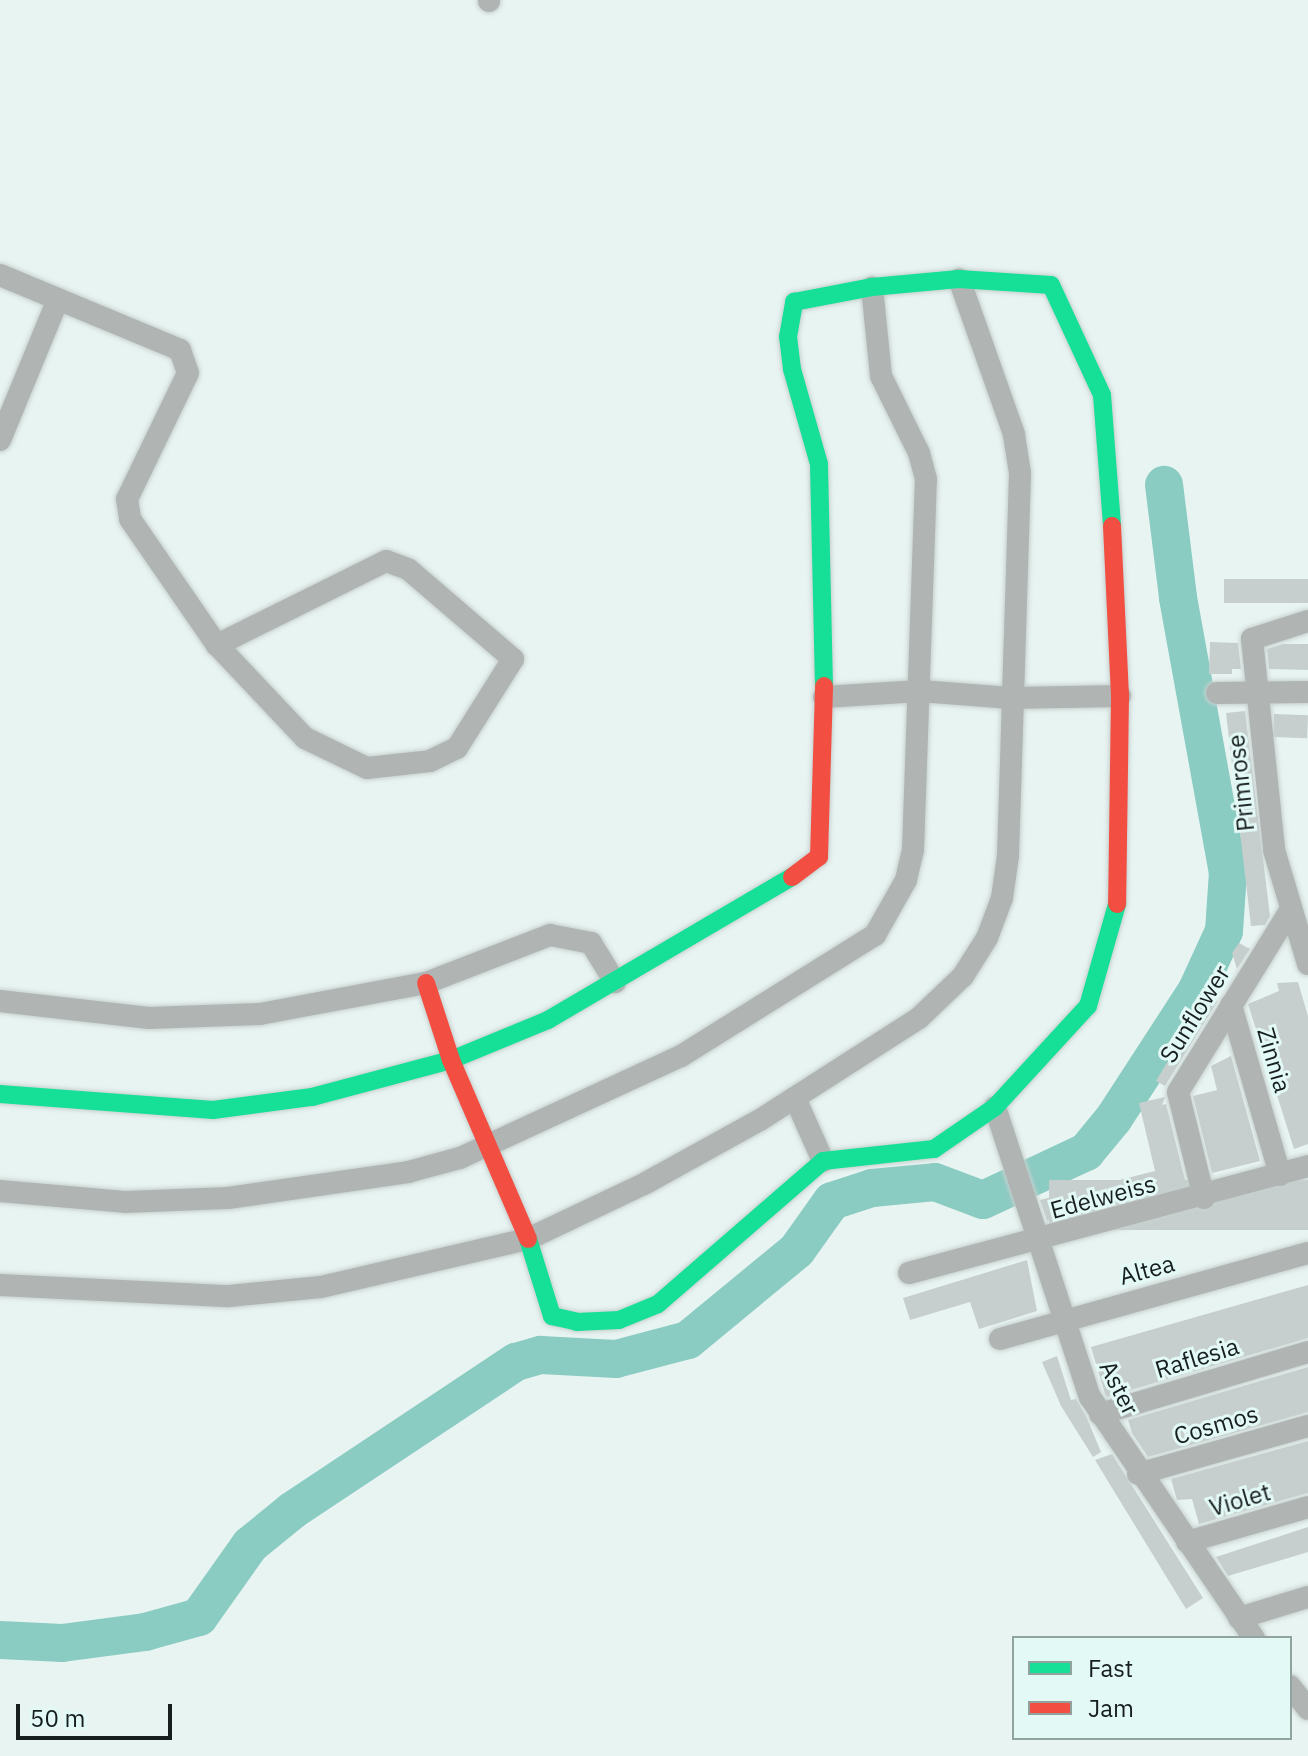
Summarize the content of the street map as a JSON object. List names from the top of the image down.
{
  "streets": {
    "street": [
      "Primrose",
      "Sunflower",
      "Zinnia",
      "Edelweiss",
      "Altea",
      "Raflesia",
      "Aster",
      "Cosmos",
      "Violet"
    ]
  },
  "crossings": [
    ["Primrose", "Sunflower"],
    ["Sunflower", "Zinnia"],
    ["Sunflower", "Edelweiss"],
    ["Zinnia", "Edelweiss"],
    ["Edelweiss", "Aster"],
    ["Altea", "Aster"],
    ["Raflesia", "Aster"],
    ["Aster", "Cosmos"],
    ["Aster", "Violet"]
  ],
  "legend": ["Fast", "Jam"],
  "scale_bar": "50 m"
}
